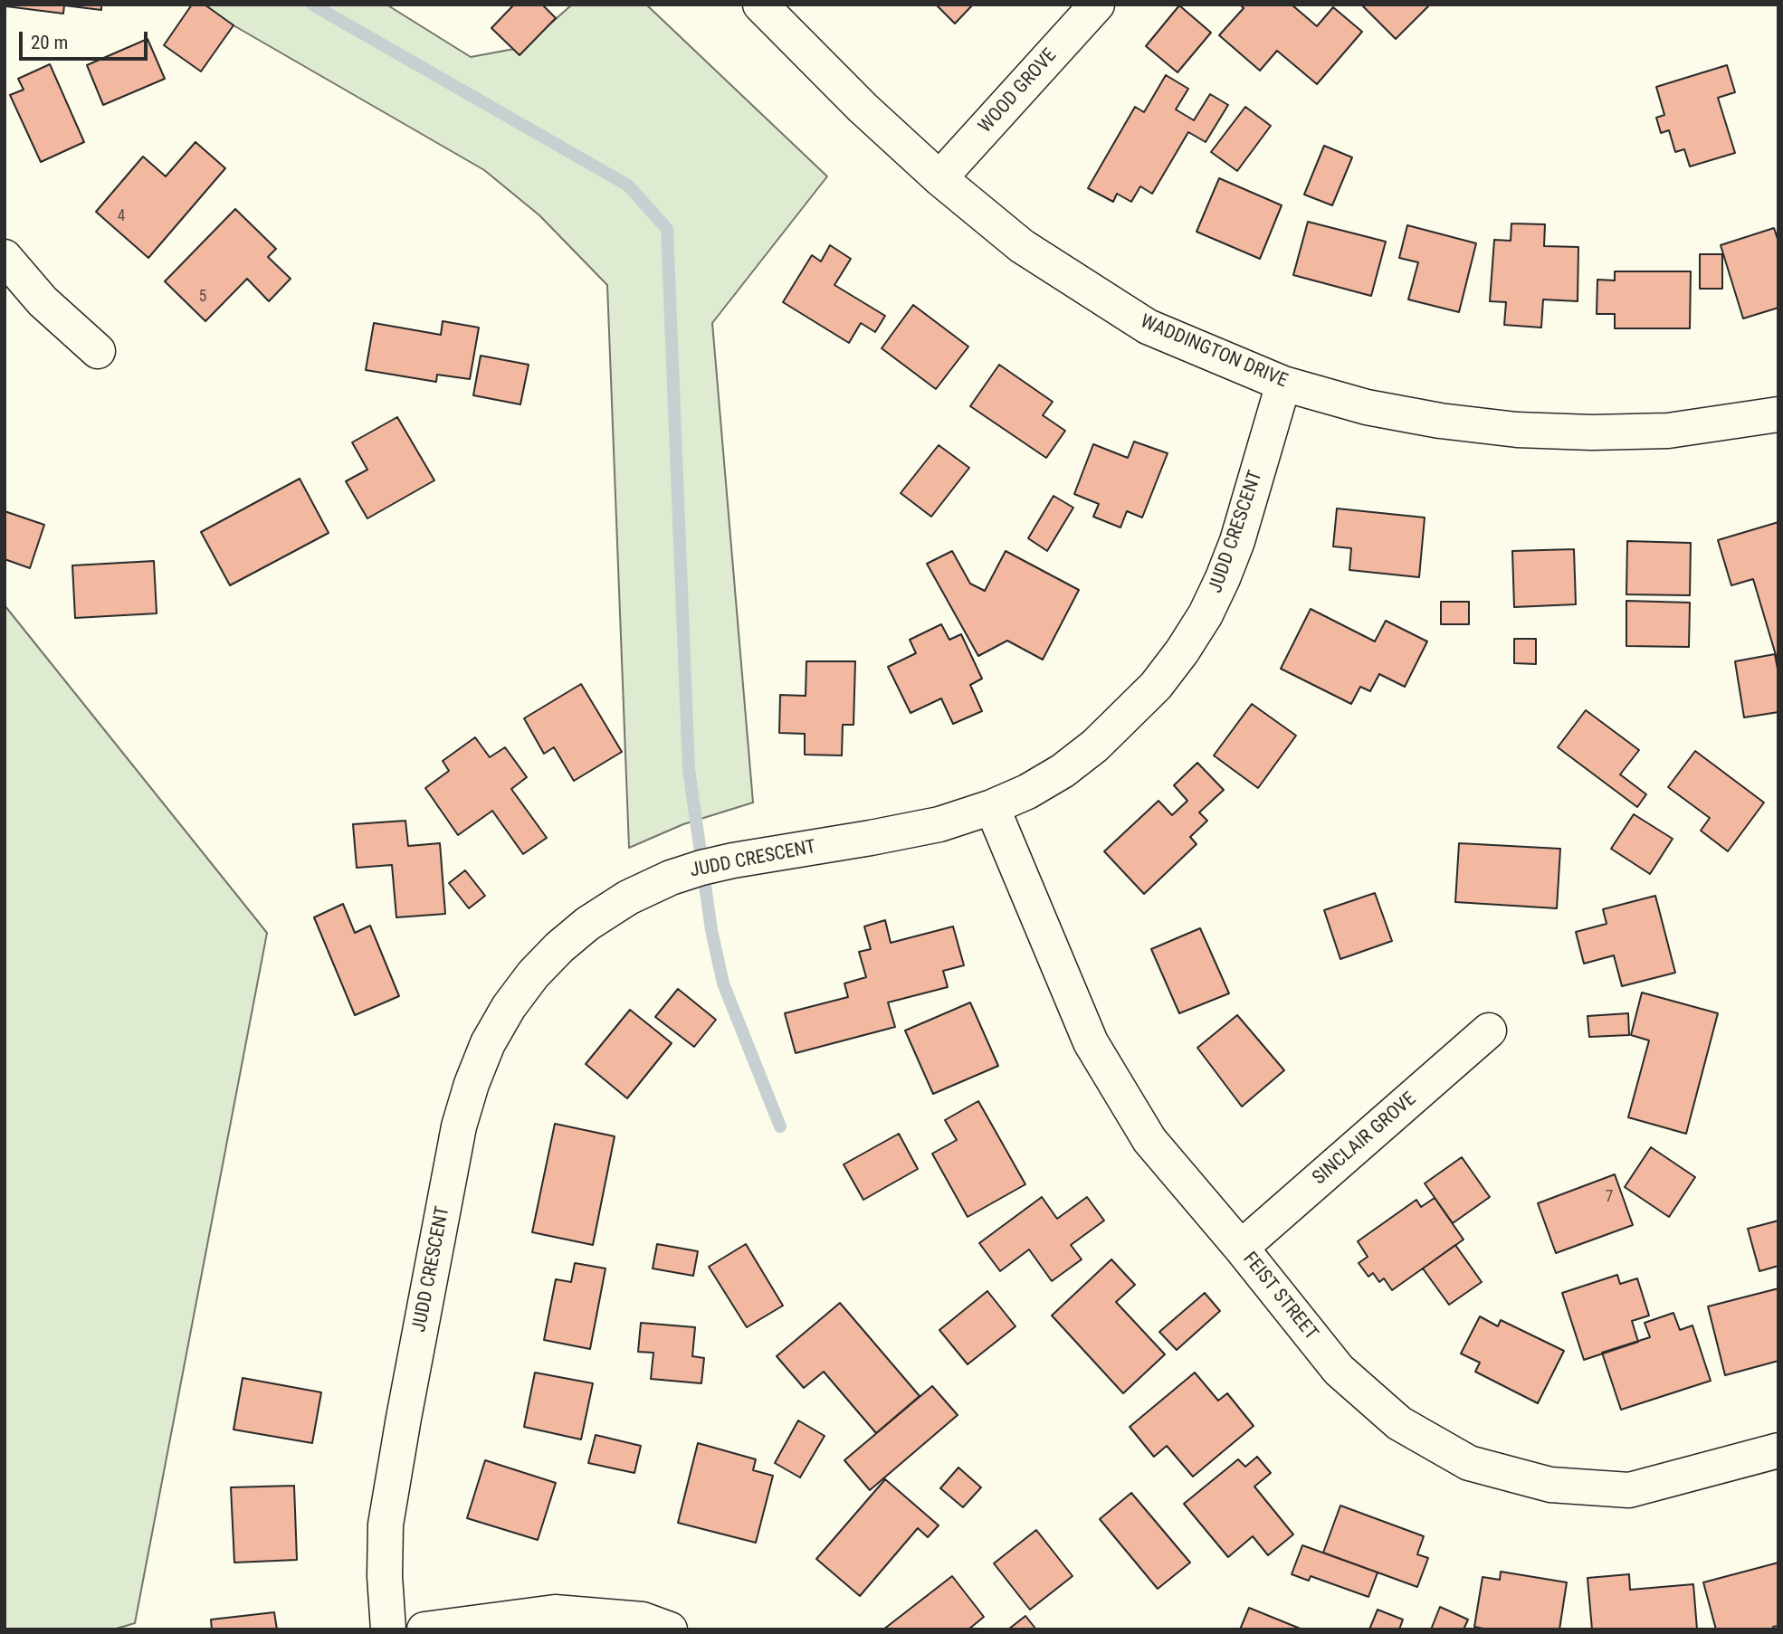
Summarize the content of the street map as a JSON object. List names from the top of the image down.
{
  "streets": {
    "street": [
      "WOOD GROVE",
      "WADDINGTON DRIVE",
      "JUDD CRESCENT",
      "SINCLAIR GROVE",
      "FEIST STREET"
    ]
  },
  "crossings": [
    ["WOOD GROVE", "WADDINGTON DRIVE"],
    ["WADDINGTON DRIVE", "JUDD CRESCENT"],
    ["JUDD CRESCENT", "FEIST STREET"],
    ["SINCLAIR GROVE", "FEIST STREET"]
  ],
  "house_numbers": ["4", "5", "7"],
  "scale_bar": "20 m"
}
